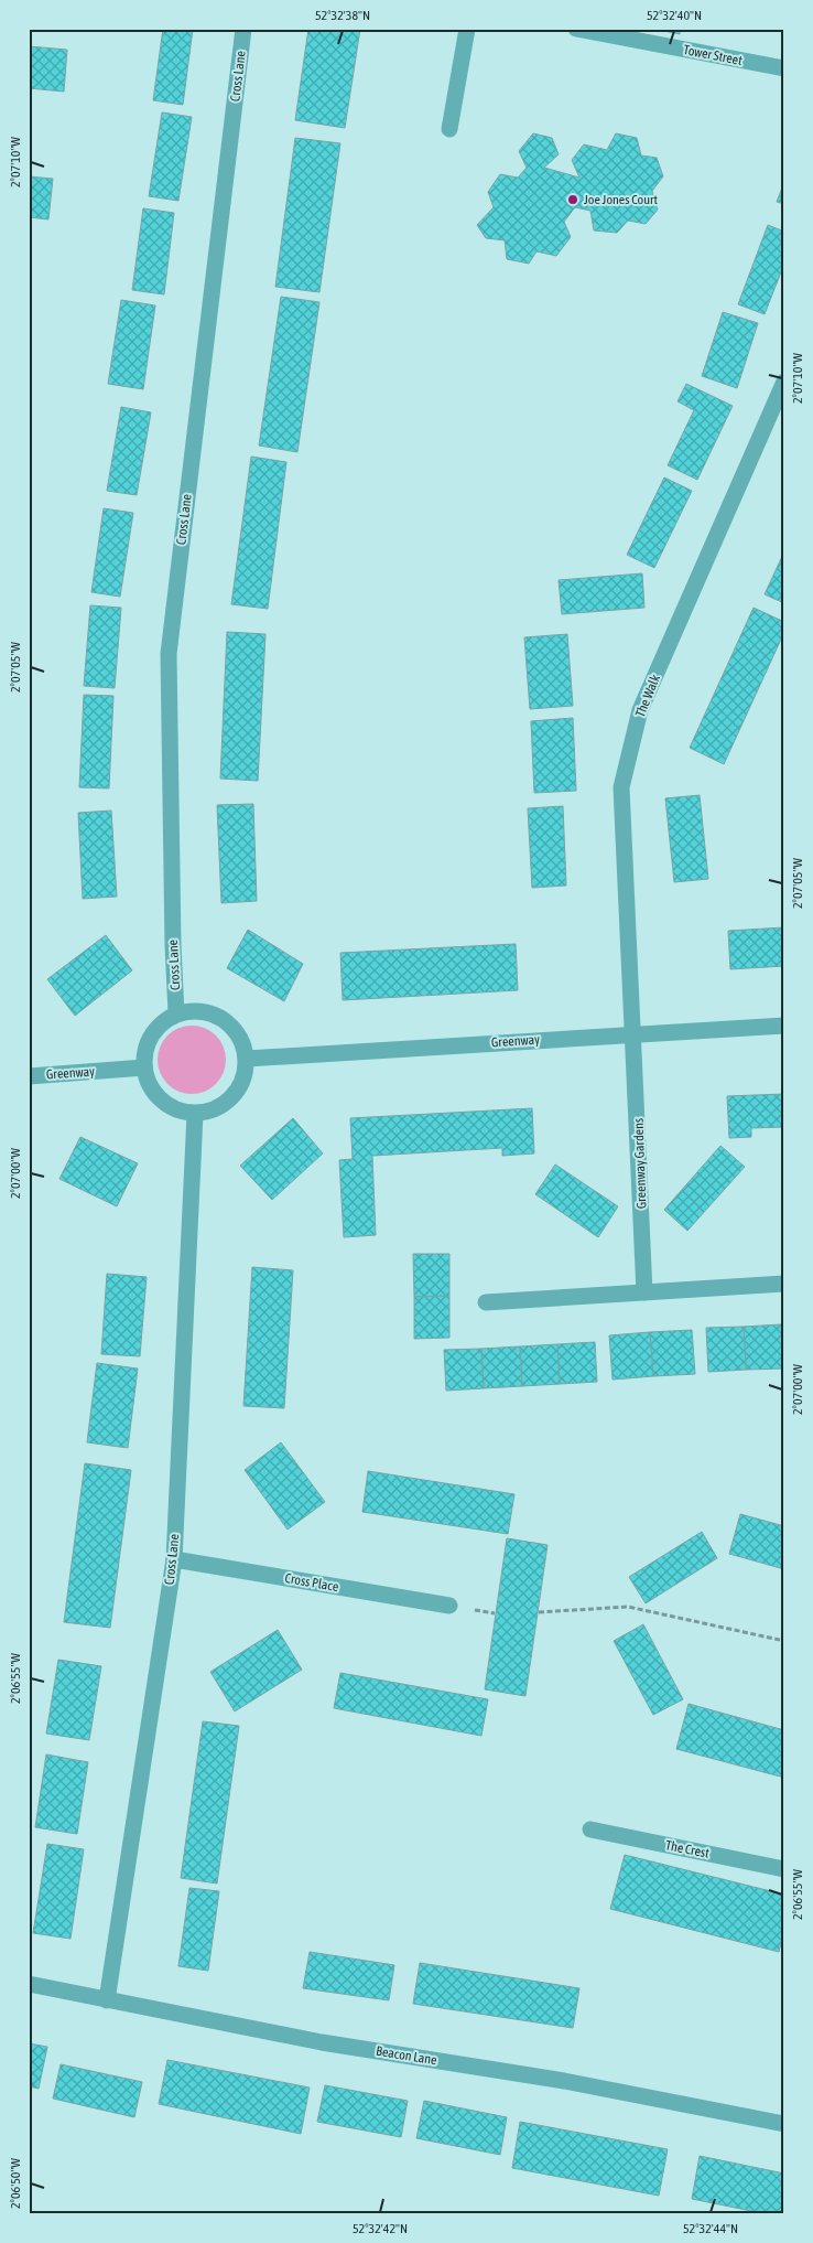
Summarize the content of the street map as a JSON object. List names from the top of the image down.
{
  "streets": {
    "street": [
      "Tower Street",
      "Cross Lane",
      "The Walk",
      "Greenway",
      "Greenway Gardens",
      "Cross Place",
      "The Crest",
      "Beacon Lane"
    ]
  },
  "crossings": [
    ["Cross Lane", "Greenway"],
    ["Cross Lane", "Cross Place"],
    ["Cross Lane", "Beacon Lane"],
    ["The Walk", "Greenway"],
    ["The Walk", "Greenway Gardens"],
    ["Greenway", "Greenway Gardens"]
  ],
  "places": ["Joe Jones Court"],
  "coordinates": [
    "52°32'38\"N",
    "52°32'40\"N",
    "2°07'10\"W",
    "2°07'05\"W",
    "2°07'00\"W",
    "2°06'55\"W",
    "2°06'50\"W",
    "52°32'42\"N",
    "52°32'44\"N"
  ]
}
